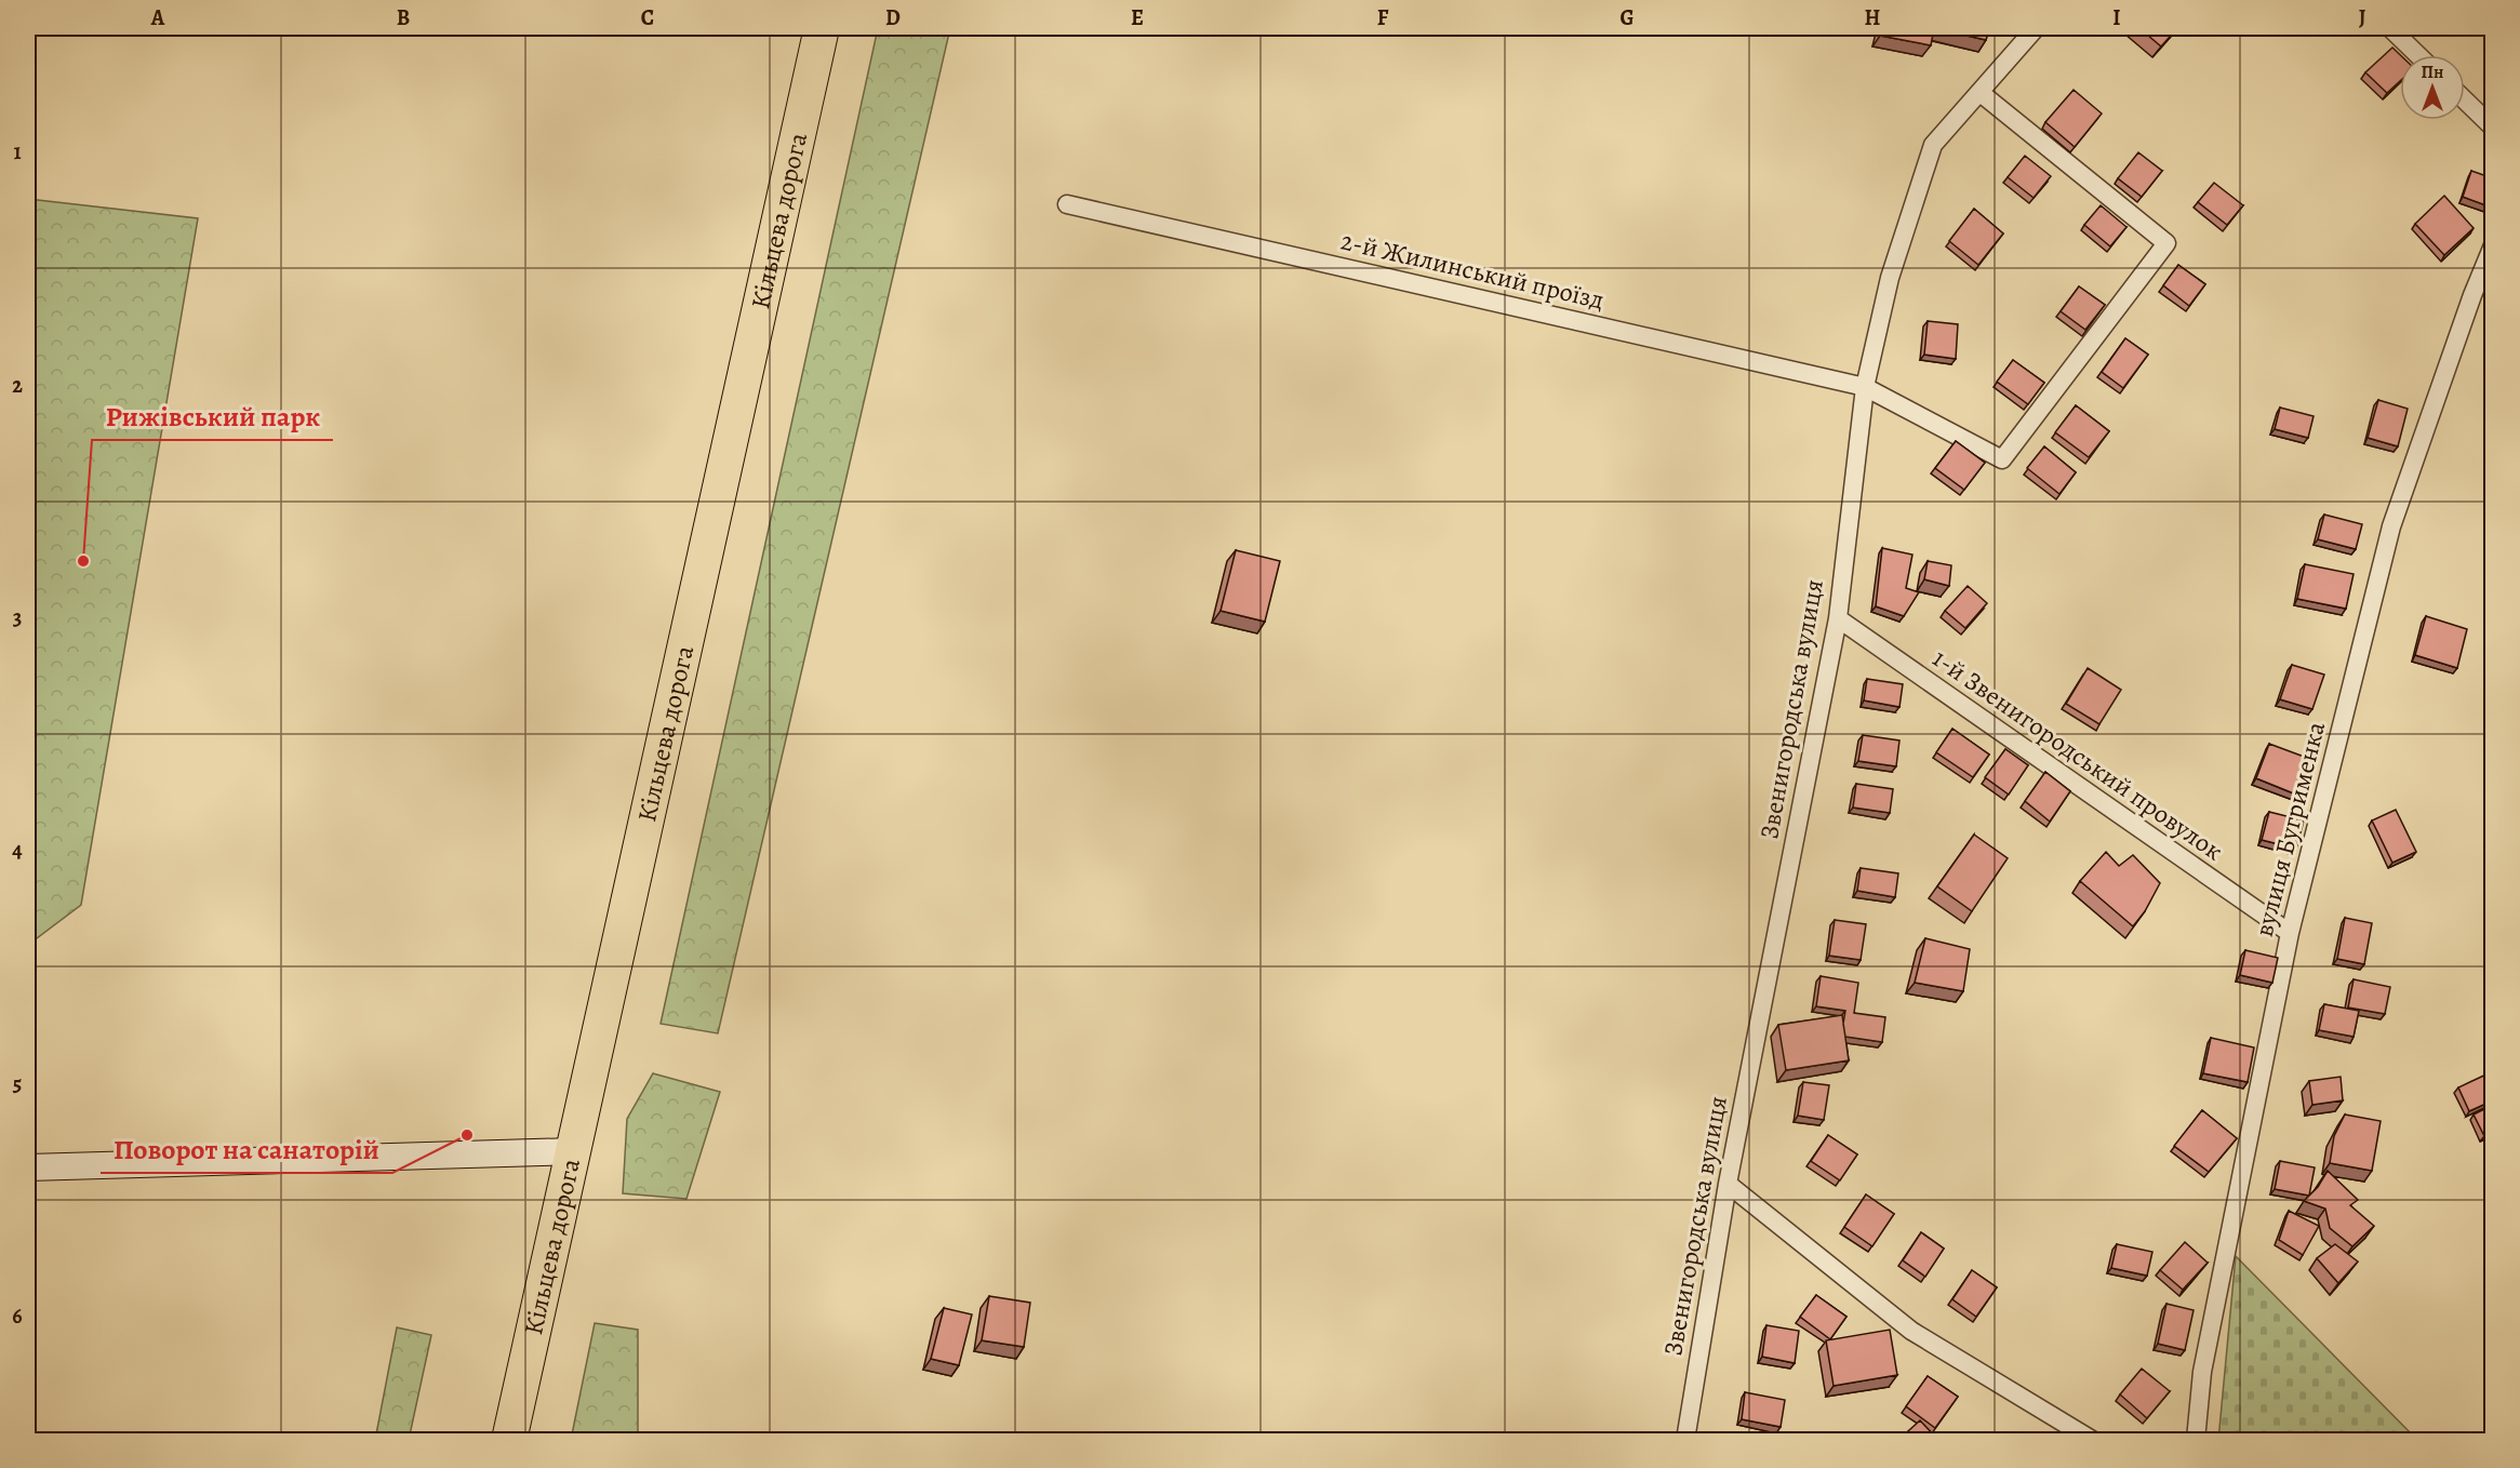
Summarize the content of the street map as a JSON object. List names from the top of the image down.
{
  "streets": {
    "highway": ["Кільцева дорога"],
    "street": [
      "2-й Жилинський проїзд",
      "Звенигородська вулиця",
      "1-й Звенигородський провулок",
      "вулиця Бугрименка"
    ]
  },
  "crossings": [
    ["2-й Жилинський проїзд", "Звенигородська вулиця"],
    ["Звенигородська вулиця", "1-й Звенигородський провулок"],
    ["1-й Звенигородський провулок", "вулиця Бугрименка"]
  ],
  "places": ["Рижівський парк", "Поворот на санаторій"],
  "north": "top",
  "grid": {
    "columns": [
      "A",
      "B",
      "C",
      "D",
      "E",
      "F",
      "G",
      "H",
      "I",
      "J"
    ],
    "rows": [
      "1",
      "2",
      "3",
      "4",
      "5",
      "6"
    ]
  }
}
